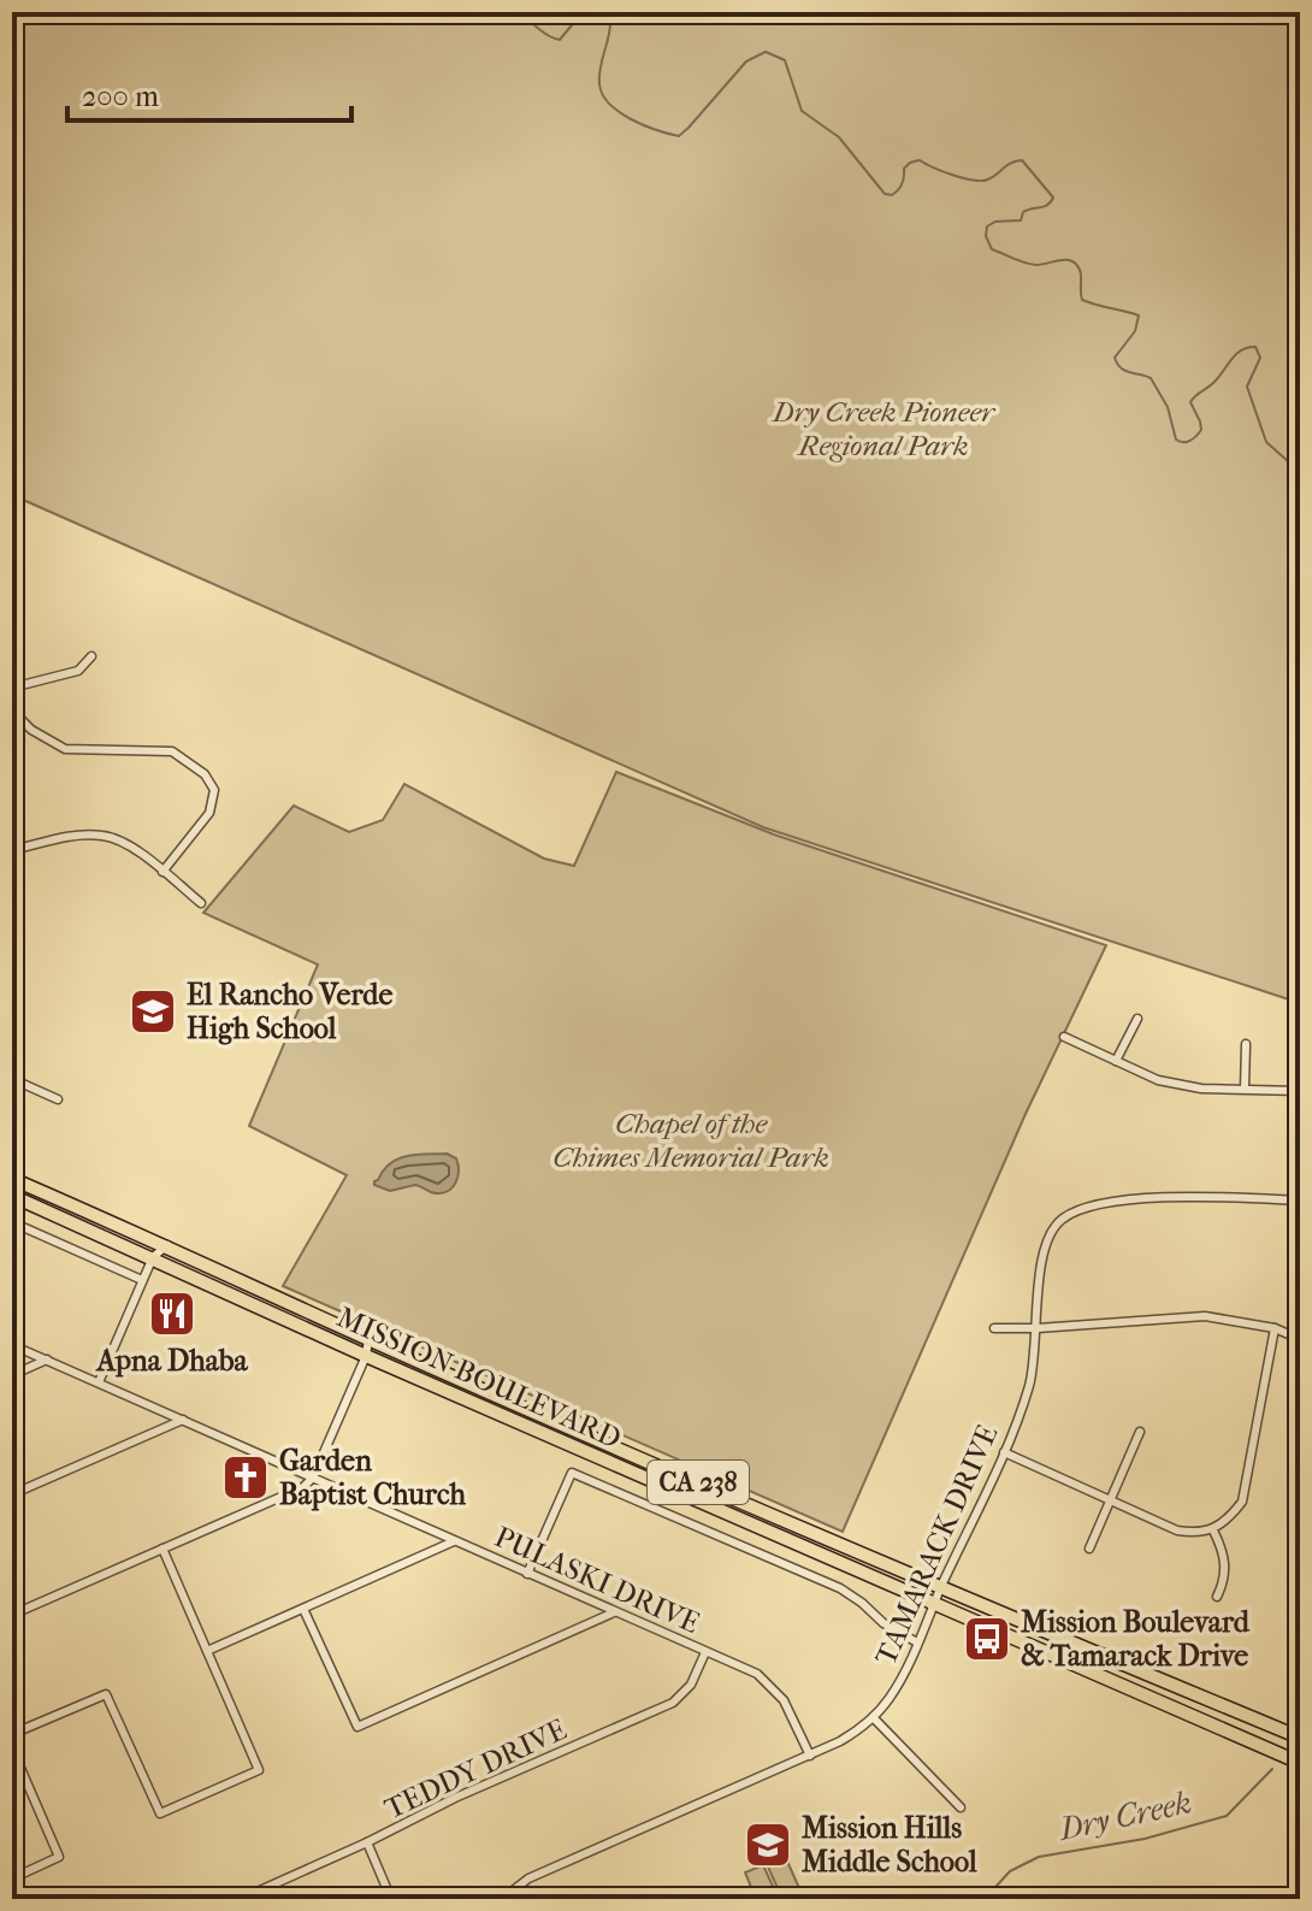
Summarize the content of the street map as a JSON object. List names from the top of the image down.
{
  "streets": {
    "main road": ["MISSION BOULEVARD", "CA 238"],
    "street": ["TAMARACK DRIVE", "PULASKI DRIVE", "TEDDY DRIVE"]
  },
  "crossings": [
    ["MISSION BOULEVARD", "TAMARACK DRIVE"],
    ["TAMARACK DRIVE", "PULASKI DRIVE"],
    ["PULASKI DRIVE", "TEDDY DRIVE"]
  ],
  "water": ["Dry Creek"],
  "parks": ["Dry Creek Pioneer Regional Park", "Chapel of the Chimes Memorial Park"],
  "places": {
    "school or university": ["El Rancho Verde High School", "Mission Hills Middle School"],
    "restaurant": ["Apna Dhaba"],
    "church": ["Garden Baptist Church"],
    "bus stop": ["Mission Boulevard & Tamarack Drive"]
  },
  "scale_bar": "200 m"
}
